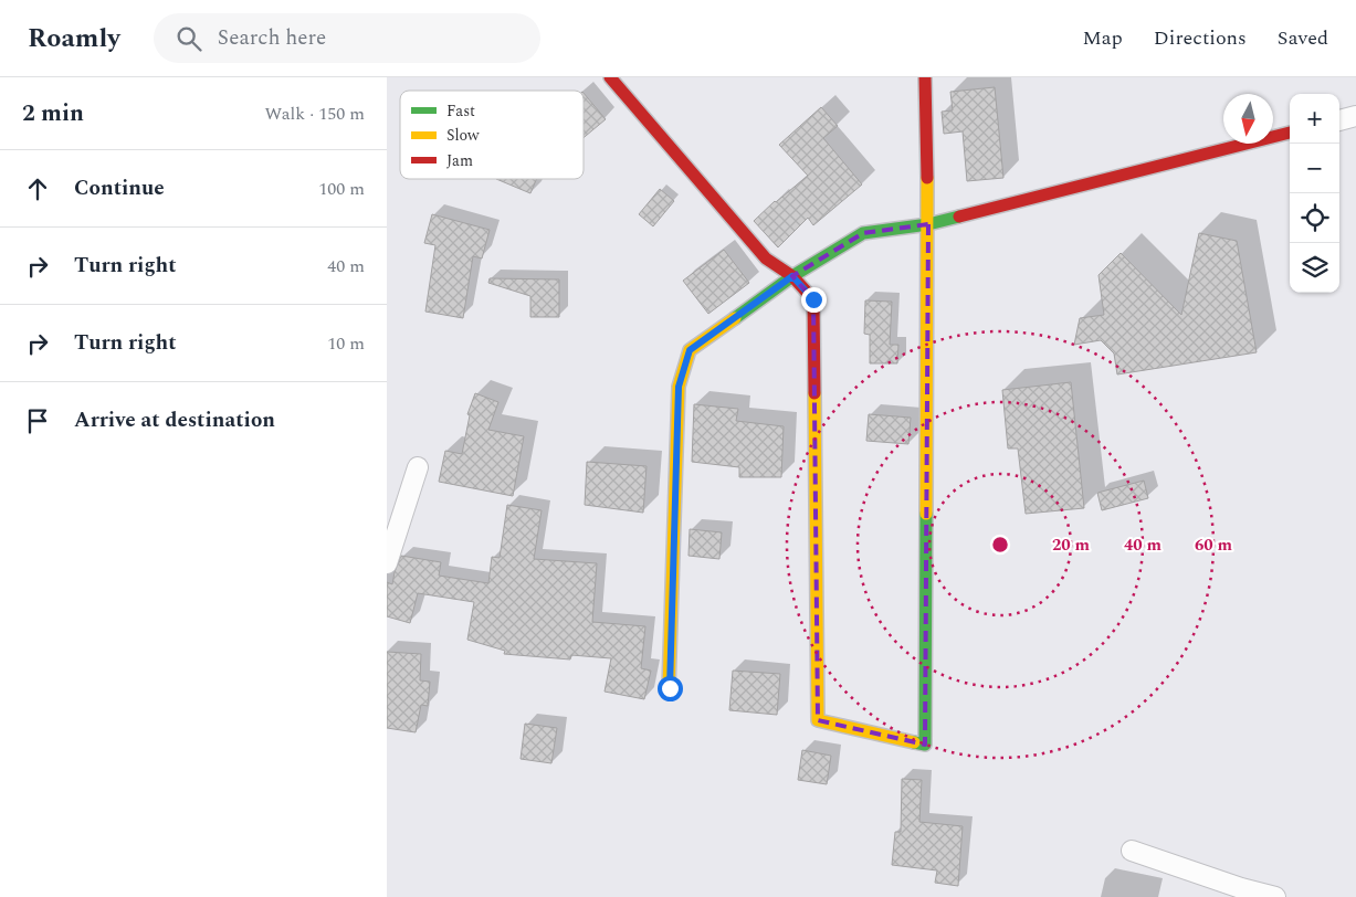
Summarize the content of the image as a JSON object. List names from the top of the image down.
{
  "legend": ["Fast", "Slow", "Jam"],
  "north": "bottom",
  "page": {
    "header": "Roamly",
    "search": "Search here",
    "nav": ["Map", "Directions", "Saved"],
    "heading": ["2 min", "Walk · 150 m"],
    "map_buttons": ["+", "−"],
    "list": [
      ["Continue", "100 m"],
      ["Turn right", "40 m"],
      ["Turn right", "10 m"],
      "Arrive at destination"
    ]
  },
  "rings": ["20 m", "40 m", "60 m"]
}
